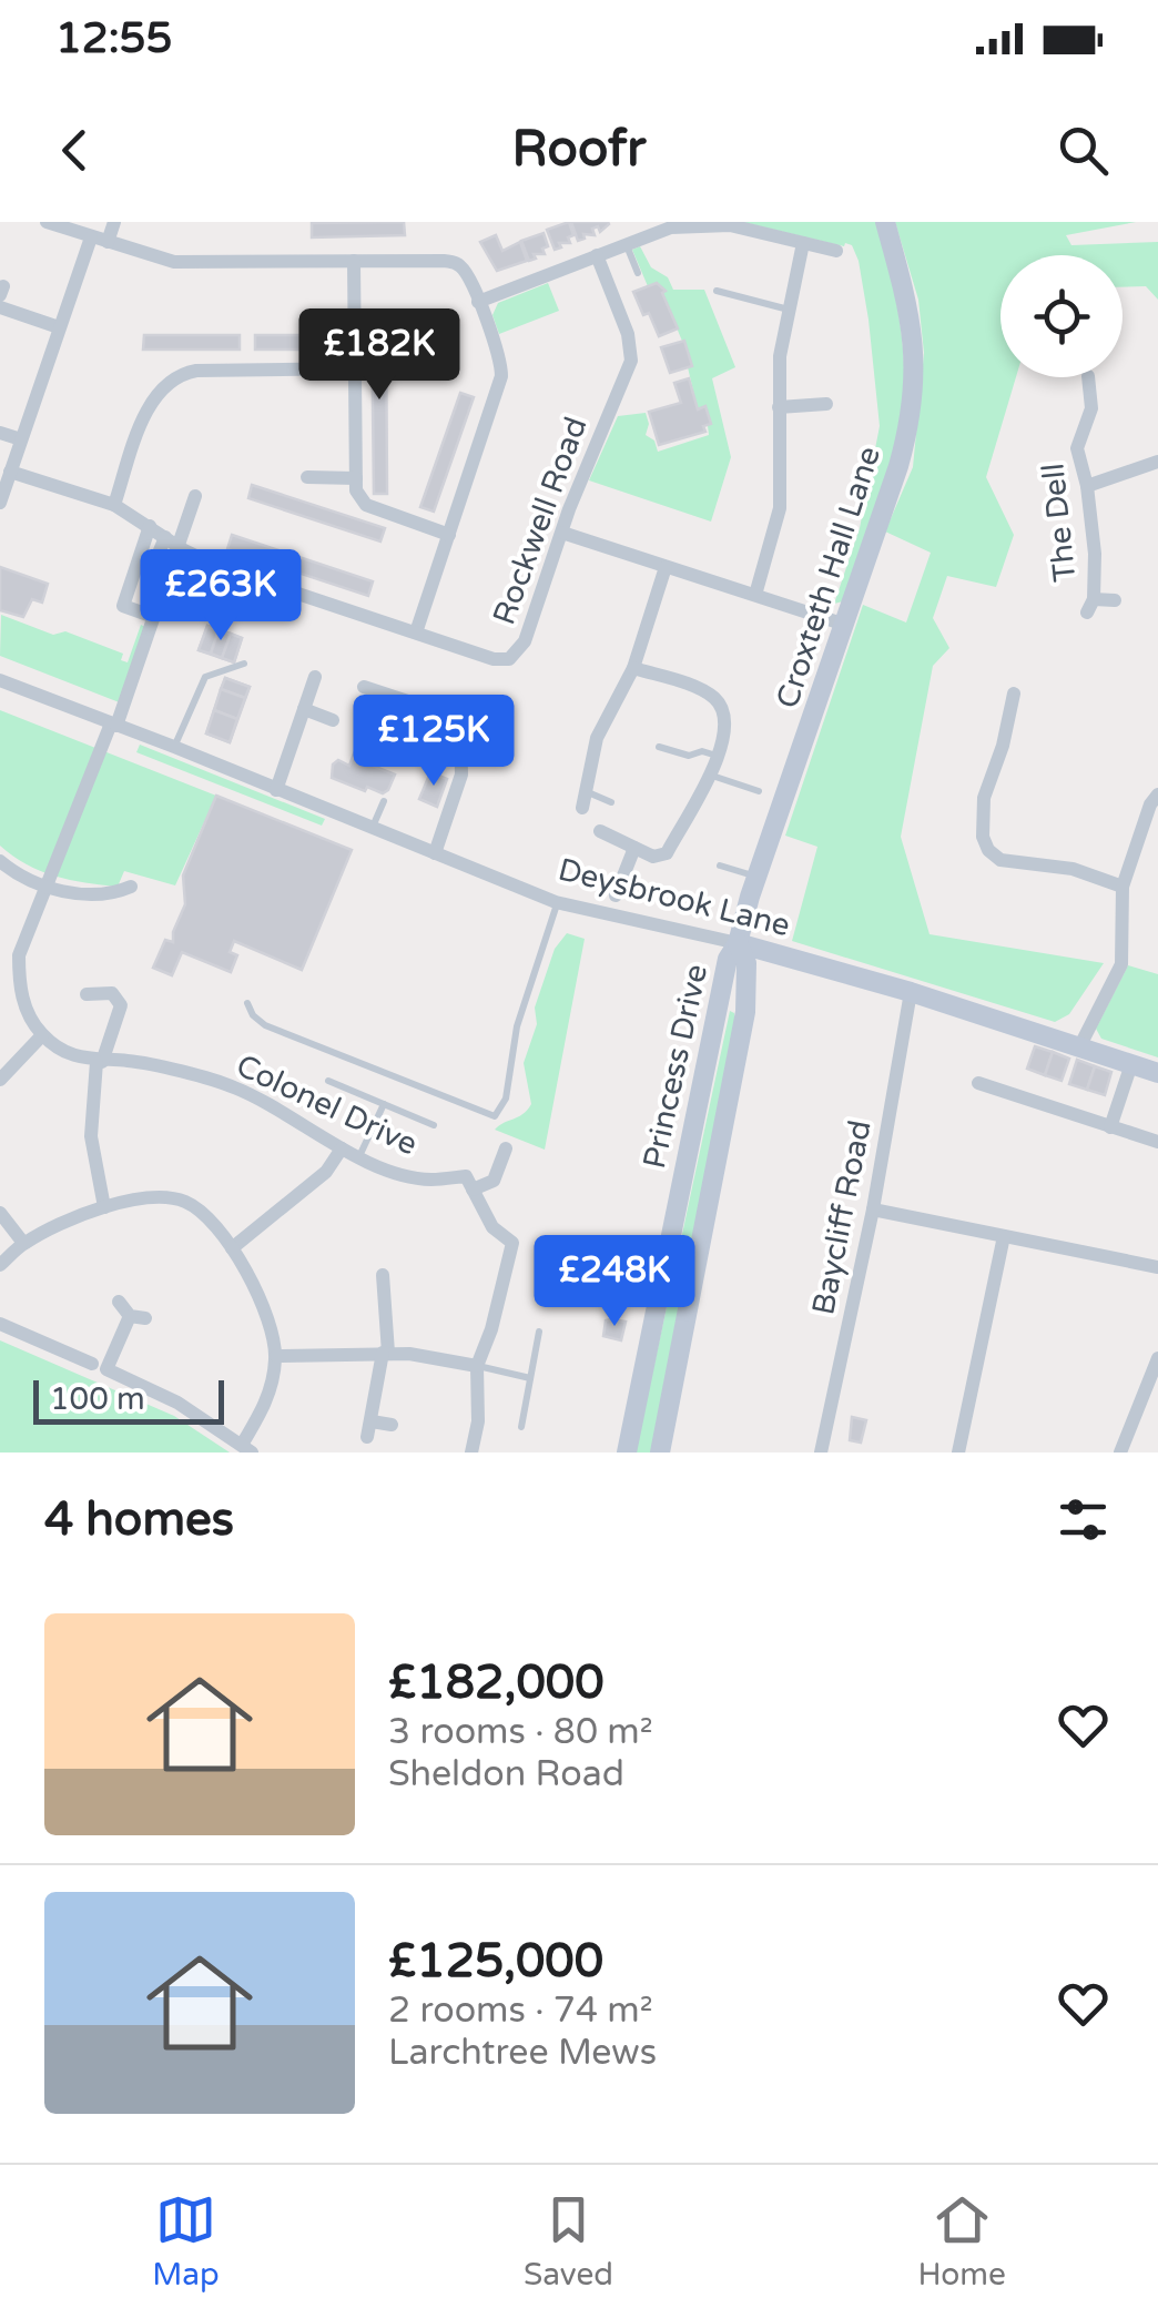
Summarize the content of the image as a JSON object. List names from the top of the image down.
{
  "streets": {
    "street": [
      "Rockwell Road",
      "The Dell",
      "Croxteth Hall Lane",
      "Deysbrook Lane",
      "Princess Drive",
      "Colonel Drive",
      "Baycliff Road"
    ]
  },
  "crossings": [
    ["Croxteth Hall Lane", "Deysbrook Lane"],
    ["Croxteth Hall Lane", "Princess Drive"],
    ["Deysbrook Lane", "Princess Drive"],
    ["Deysbrook Lane", "Baycliff Road"]
  ],
  "scale_bar": "100 m",
  "page": {
    "status": "12:55",
    "header": "Roofr",
    "price": [
      "£182K",
      "£263K",
      "£125K",
      "£248K"
    ],
    "scale": "100 m",
    "heading": "4 homes",
    "list": [
      {
        "name": "£182,000",
        "note": "3 rooms · 80 m² · Sheldon Road"
      },
      {
        "name": "£125,000",
        "note": "2 rooms · 74 m² · Larchtree Mews"
      }
    ],
    "tabs": ["Map", "Saved", "Home"]
  }
}
